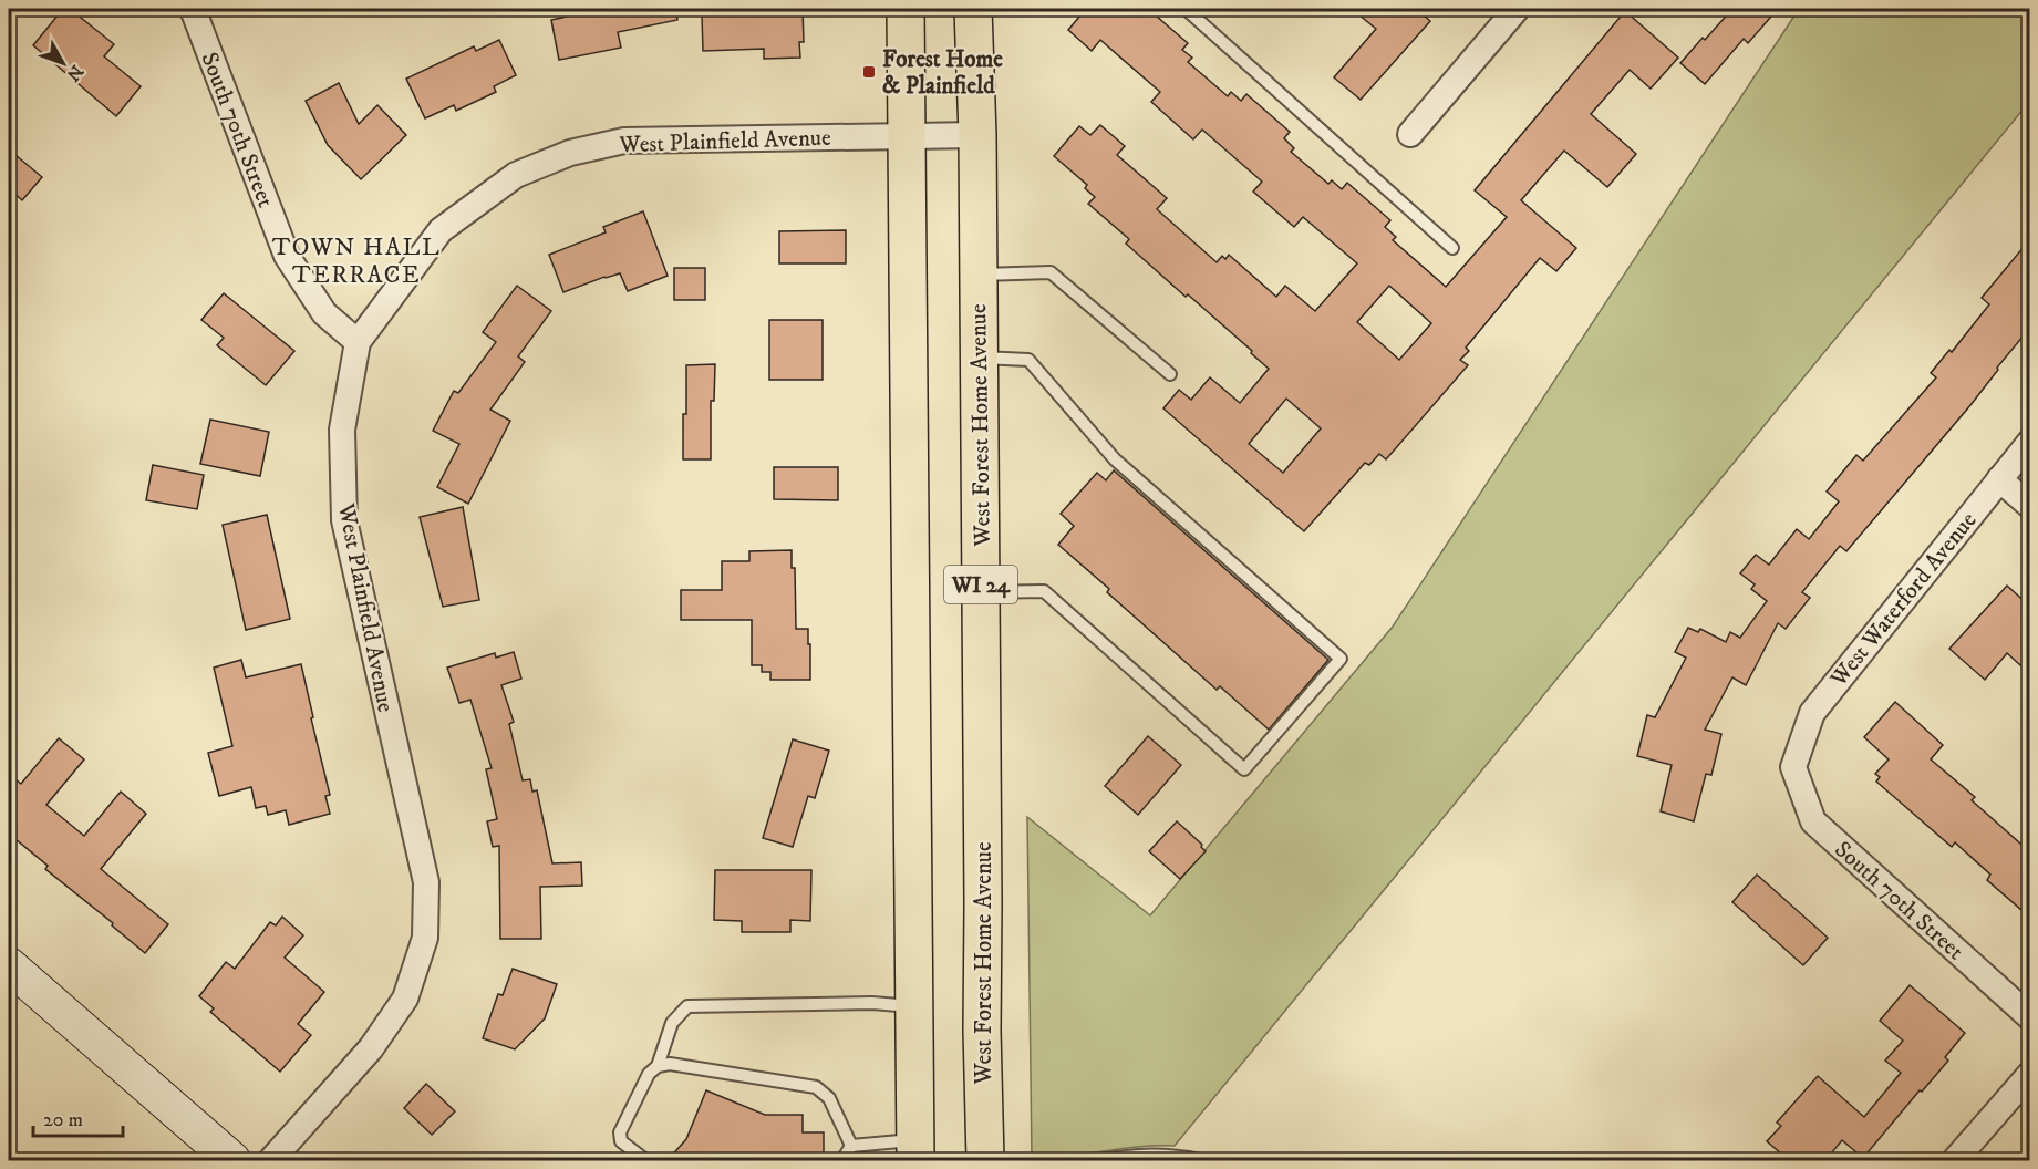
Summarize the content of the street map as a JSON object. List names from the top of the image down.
{
  "streets": {
    "main road": ["West Forest Home Avenue", "WI 24"],
    "street": ["South 70th Street", "West Plainfield Avenue", "West Waterford Avenue"]
  },
  "crossings": [
    ["South 70th Street", "West Plainfield Avenue"],
    ["South 70th Street", "West Waterford Avenue"],
    ["West Plainfield Avenue", "West Forest Home Avenue"],
    ["West Plainfield Avenue", "WI 24"]
  ],
  "districts": ["TOWN HALL TERRACE"],
  "places": {
    "transit": ["Forest Home & Plainfield"]
  },
  "scale_bar": "20 m",
  "north": "bottom right"
}
